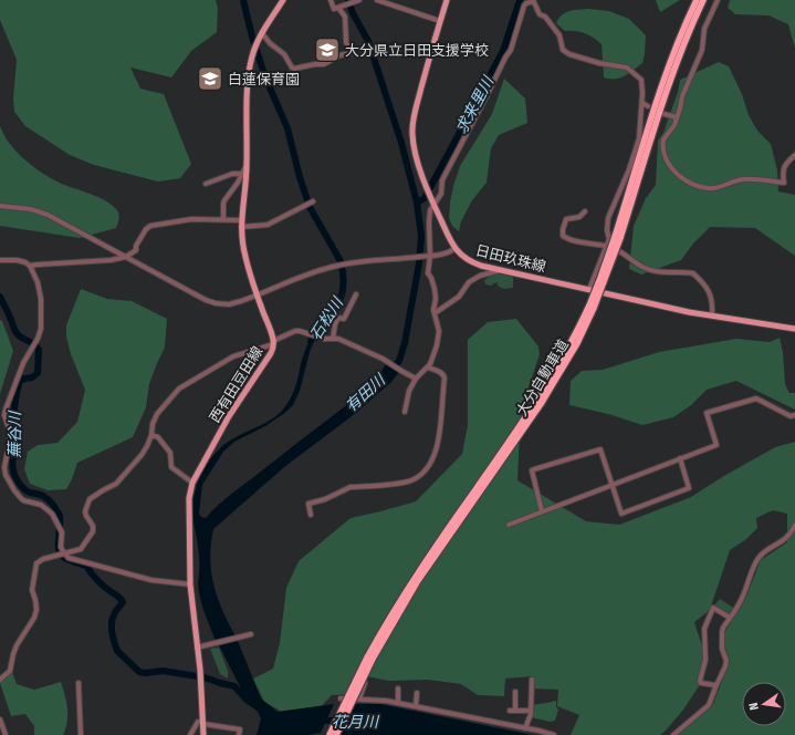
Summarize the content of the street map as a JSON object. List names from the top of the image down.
{
  "streets": {
    "highway": ["大分自動車道"],
    "main road": ["日田玖珠線", "西有田豆田線"]
  },
  "water": [
    "求来里川",
    "石松川",
    "有田川",
    "蕪谷川",
    "花月川"
  ],
  "places": {
    "school or university": ["大分県立日田支援学校", "白蓮保育園"]
  },
  "north": "left"
}
